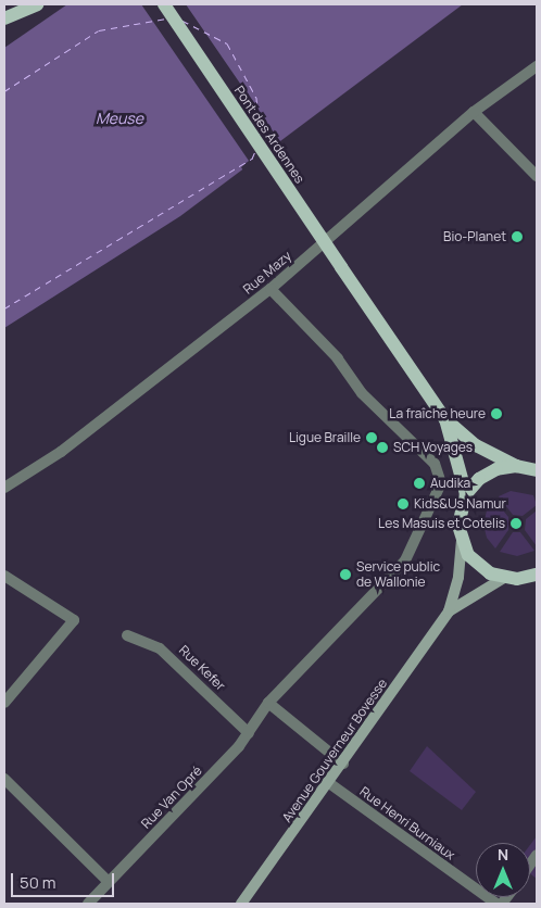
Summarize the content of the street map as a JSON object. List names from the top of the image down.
{
  "streets": {
    "main road": ["Pont des Ardennes", "Avenue Gouverneur Bovesse"],
    "street": [
      "Rue Mazy",
      "Rue Kefer",
      "Rue Van Opré",
      "Rue Henri Burniaux"
    ]
  },
  "crossings": [
    ["Rue Mazy", "Rue Van Opré"],
    ["Rue Kefer", "Rue Van Opré"],
    ["Avenue Gouverneur Bovesse", "Rue Henri Burniaux"]
  ],
  "water": ["Meuse"],
  "places": [
    "Bio-Planet",
    "La fraîche heure",
    "Ligue Braille",
    "SCH Voyages",
    "Audika",
    "Kids&Us Namur",
    "Les Masuis et Cotelis",
    "Service public de Wallonie"
  ],
  "scale_bar": "50 m",
  "north": "top"
}
